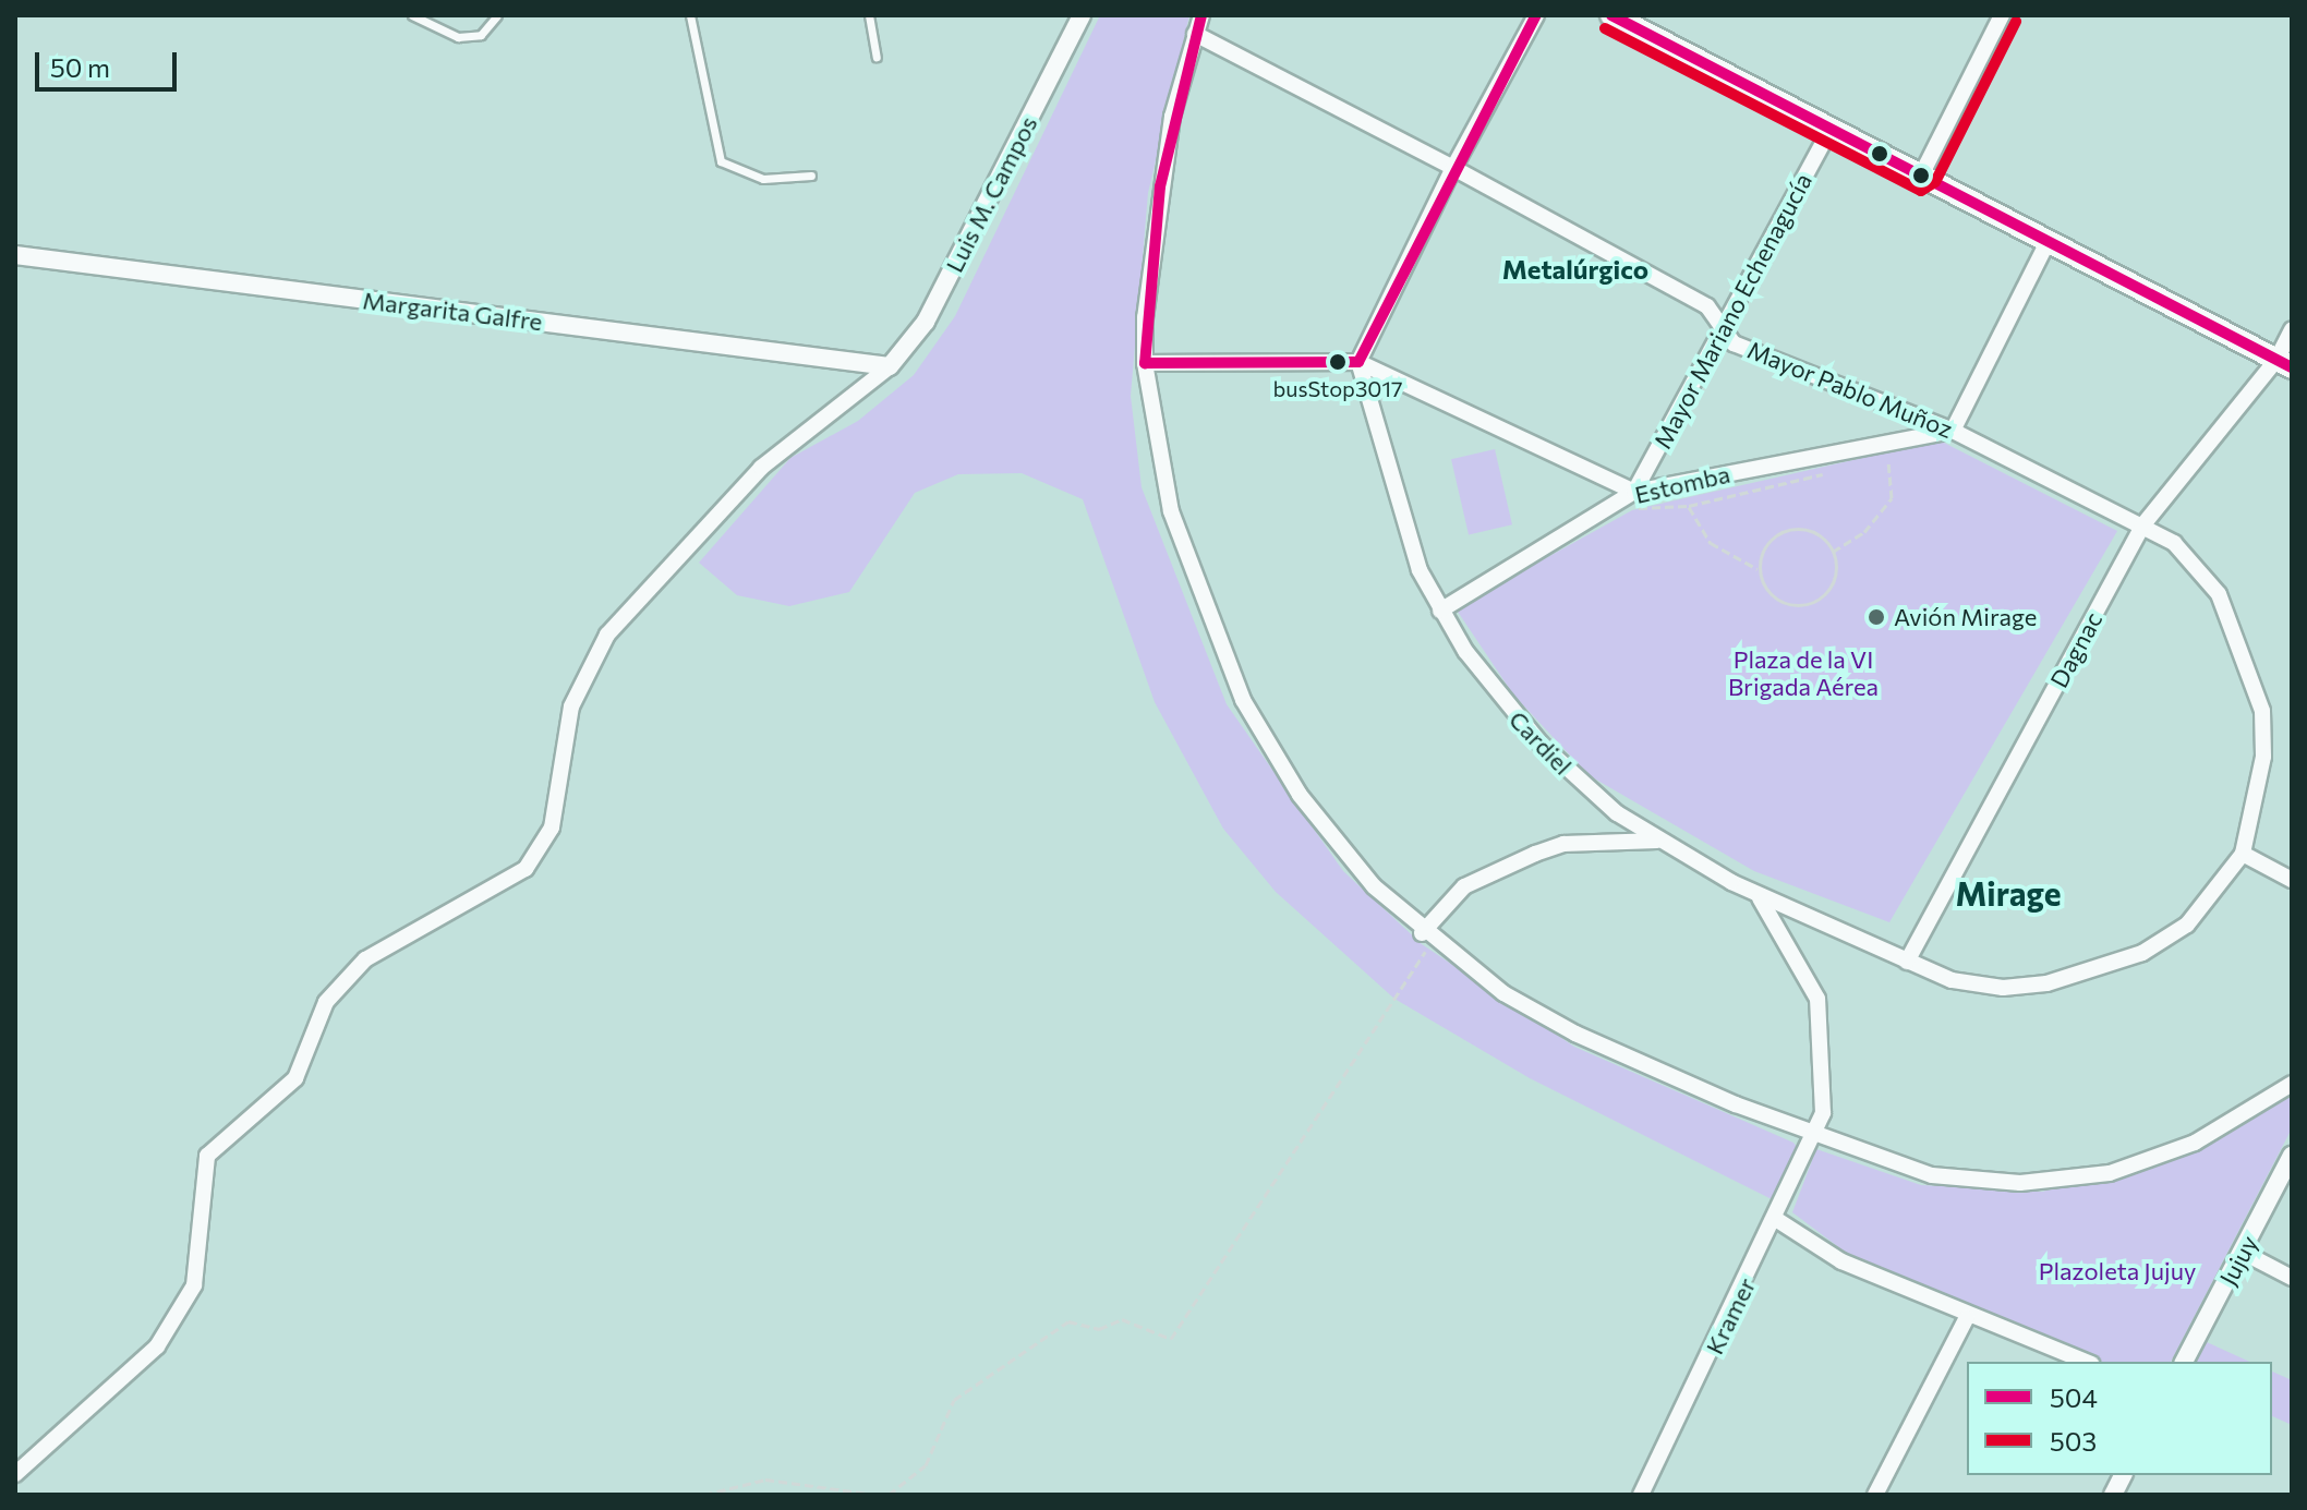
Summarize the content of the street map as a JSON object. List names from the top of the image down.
{
  "streets": {
    "street": [
      "Luis M. Campos",
      "Margarita Galfre",
      "Mayor Mariano Echenagucía",
      "Mayor Pablo Muñoz",
      "Estomba",
      "Dagnac",
      "Cardiel",
      "Jujuy",
      "Kramer"
    ]
  },
  "crossings": [
    ["Luis M. Campos", "Margarita Galfre"],
    ["Mayor Mariano Echenagucía", "Mayor Pablo Muñoz"],
    ["Mayor Mariano Echenagucía", "Estomba"],
    ["Mayor Pablo Muñoz", "Estomba"],
    ["Mayor Pablo Muñoz", "Dagnac"],
    ["Mayor Pablo Muñoz", "Cardiel"],
    ["Estomba", "Cardiel"],
    ["Dagnac", "Cardiel"],
    ["Cardiel", "Kramer"]
  ],
  "districts": ["Metalúrgico", "Mirage"],
  "parks": ["Plaza de la VI Brigada Aérea", "Plazoleta Jujuy"],
  "places": ["busStop3017", "Avión Mirage"],
  "lines": ["transit line 504", "transit line 503"],
  "legend": ["504", "503"],
  "scale_bar": "50 m"
}
